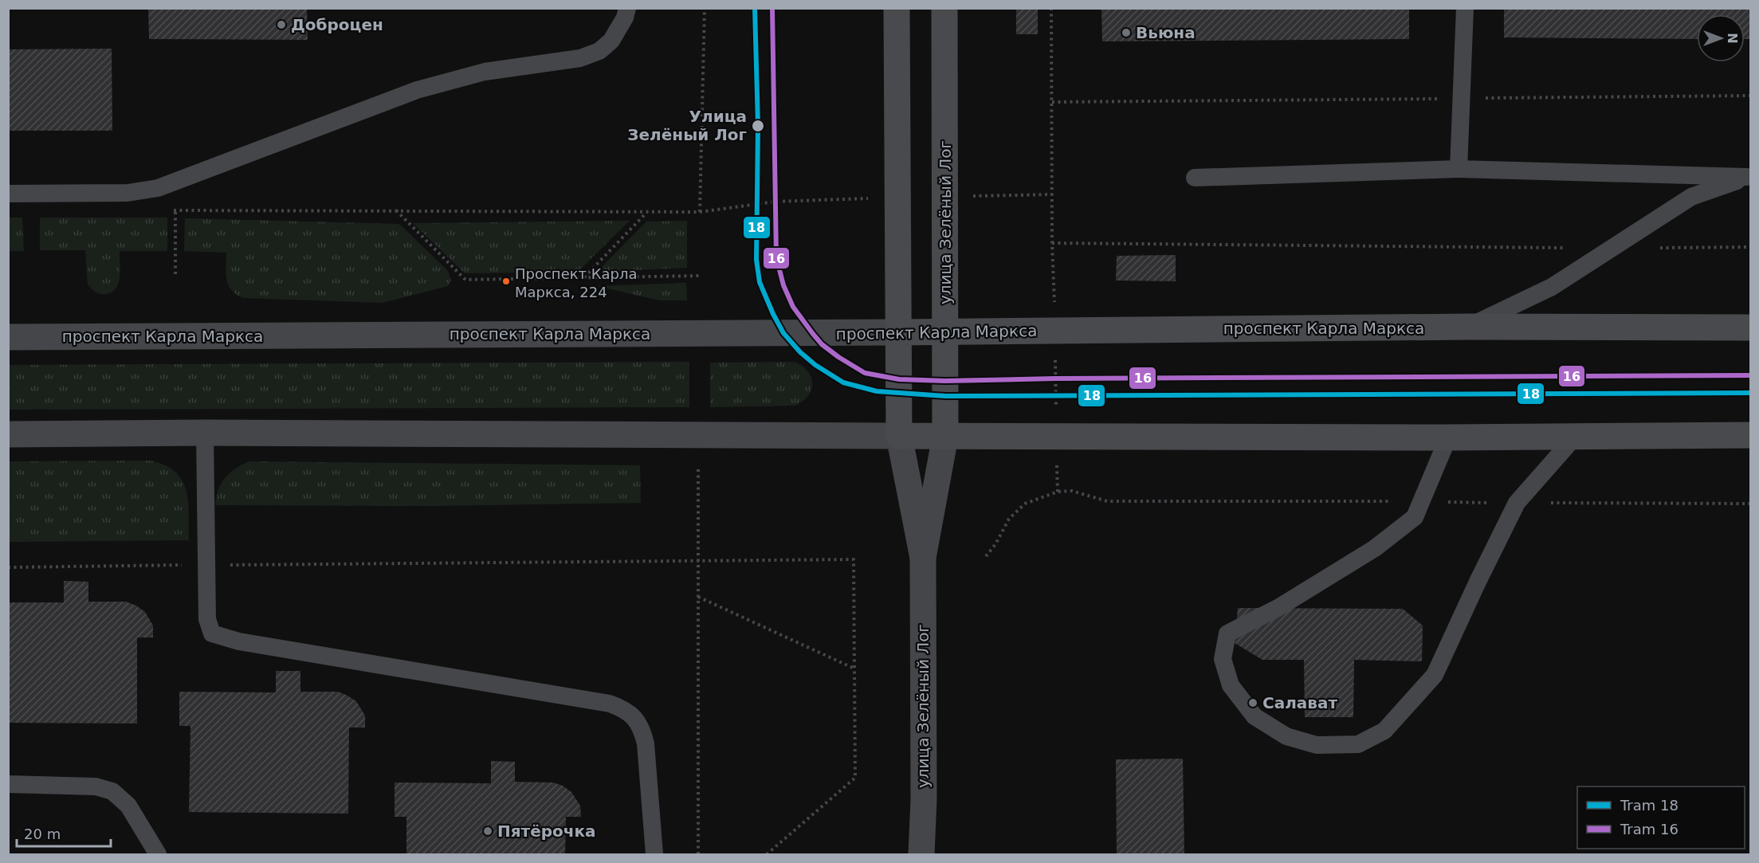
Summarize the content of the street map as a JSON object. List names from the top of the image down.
{
  "streets": {
    "main road": ["улица Зелёный Лог", "проспект Карла Маркса"]
  },
  "crossings": [
    ["улица Зелёный Лог", "проспект Карла Маркса"]
  ],
  "places": [
    "Доброцен",
    "Вьюна",
    "Улица Зелёный Лог",
    "Проспект Карла Маркса, 224",
    "Салават",
    "Пятёрочка"
  ],
  "lines": ["tram line 18", "tram line 16"],
  "legend": ["Tram 18", "Tram 16"],
  "scale_bar": "20 m",
  "north": "right"
}
